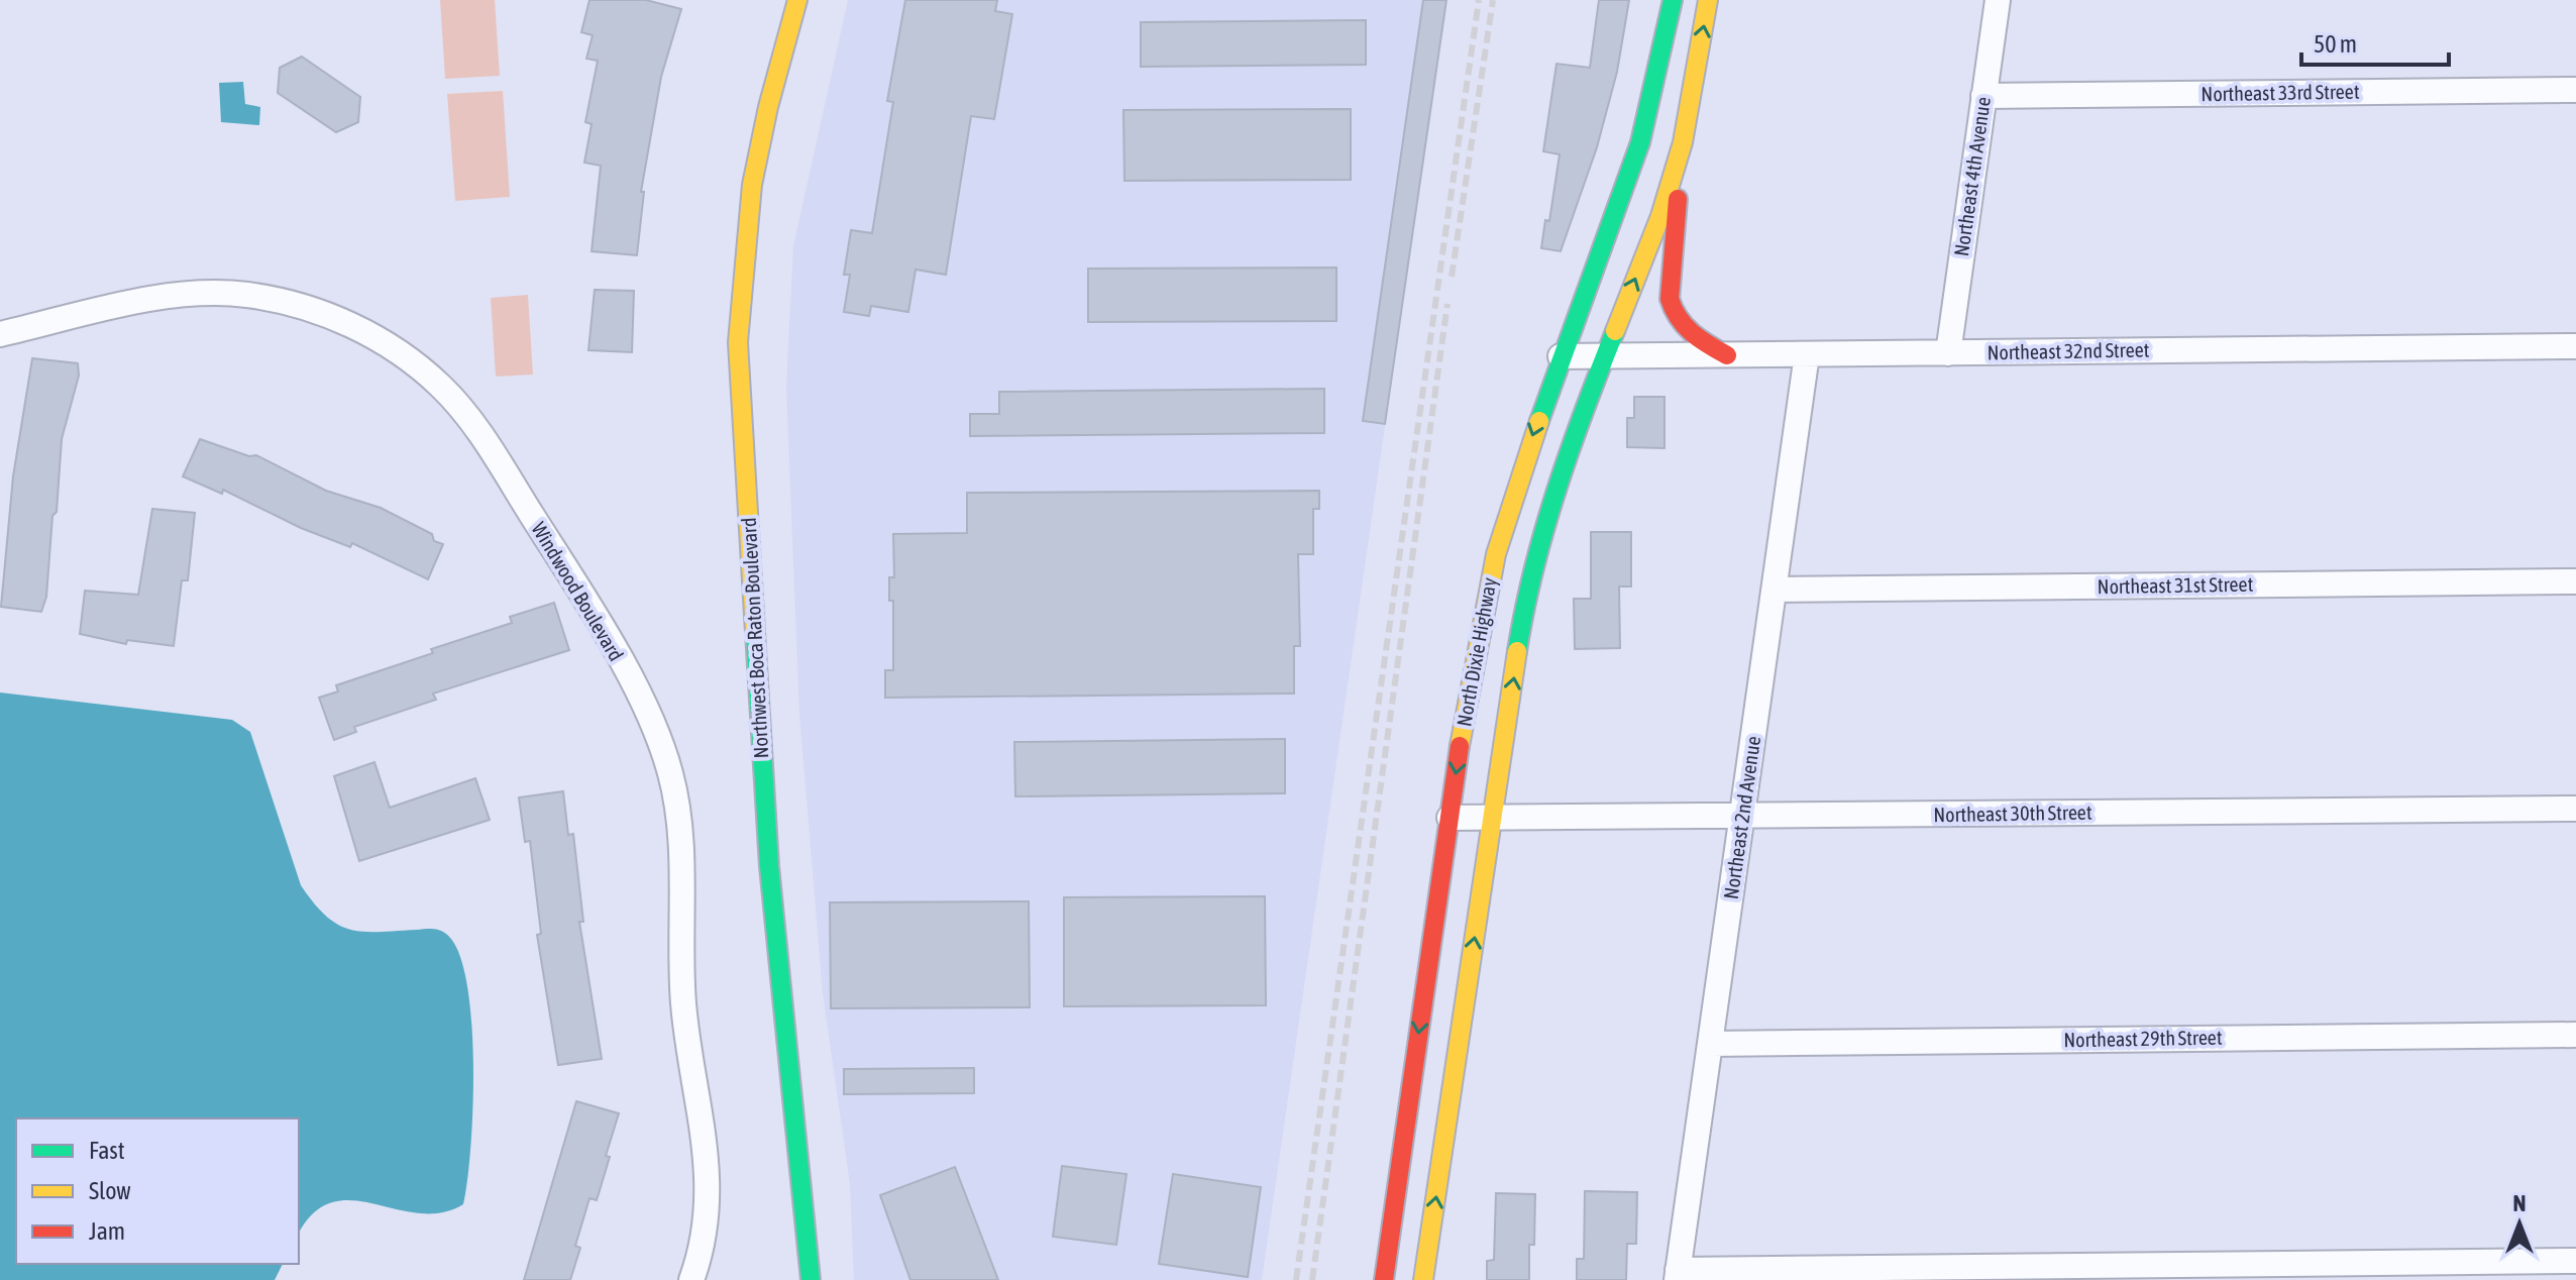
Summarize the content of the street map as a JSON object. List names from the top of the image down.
{
  "streets": {
    "main road": ["Northwest Boca Raton Boulevard", "North Dixie Highway"],
    "street": [
      "Northeast 33rd Street",
      "Northeast 4th Avenue",
      "Northeast 32nd Street",
      "Northeast 31st Street",
      "Windwood Boulevard",
      "Northeast 30th Street",
      "Northeast 2nd Avenue",
      "Northeast 29th Street"
    ]
  },
  "crossings": [
    ["Northeast 33rd Street", "Northeast 4th Avenue"],
    ["Northeast 4th Avenue", "Northeast 32nd Street"],
    ["Northeast 32nd Street", "North Dixie Highway"],
    ["Northeast 32nd Street", "Northeast 2nd Avenue"],
    ["Northeast 31st Street", "Northeast 2nd Avenue"],
    ["North Dixie Highway", "Northeast 30th Street"],
    ["Northeast 30th Street", "Northeast 2nd Avenue"],
    ["Northeast 2nd Avenue", "Northeast 29th Street"]
  ],
  "legend": ["Fast", "Slow", "Jam"],
  "scale_bar": "50 m",
  "north": "top"
}
